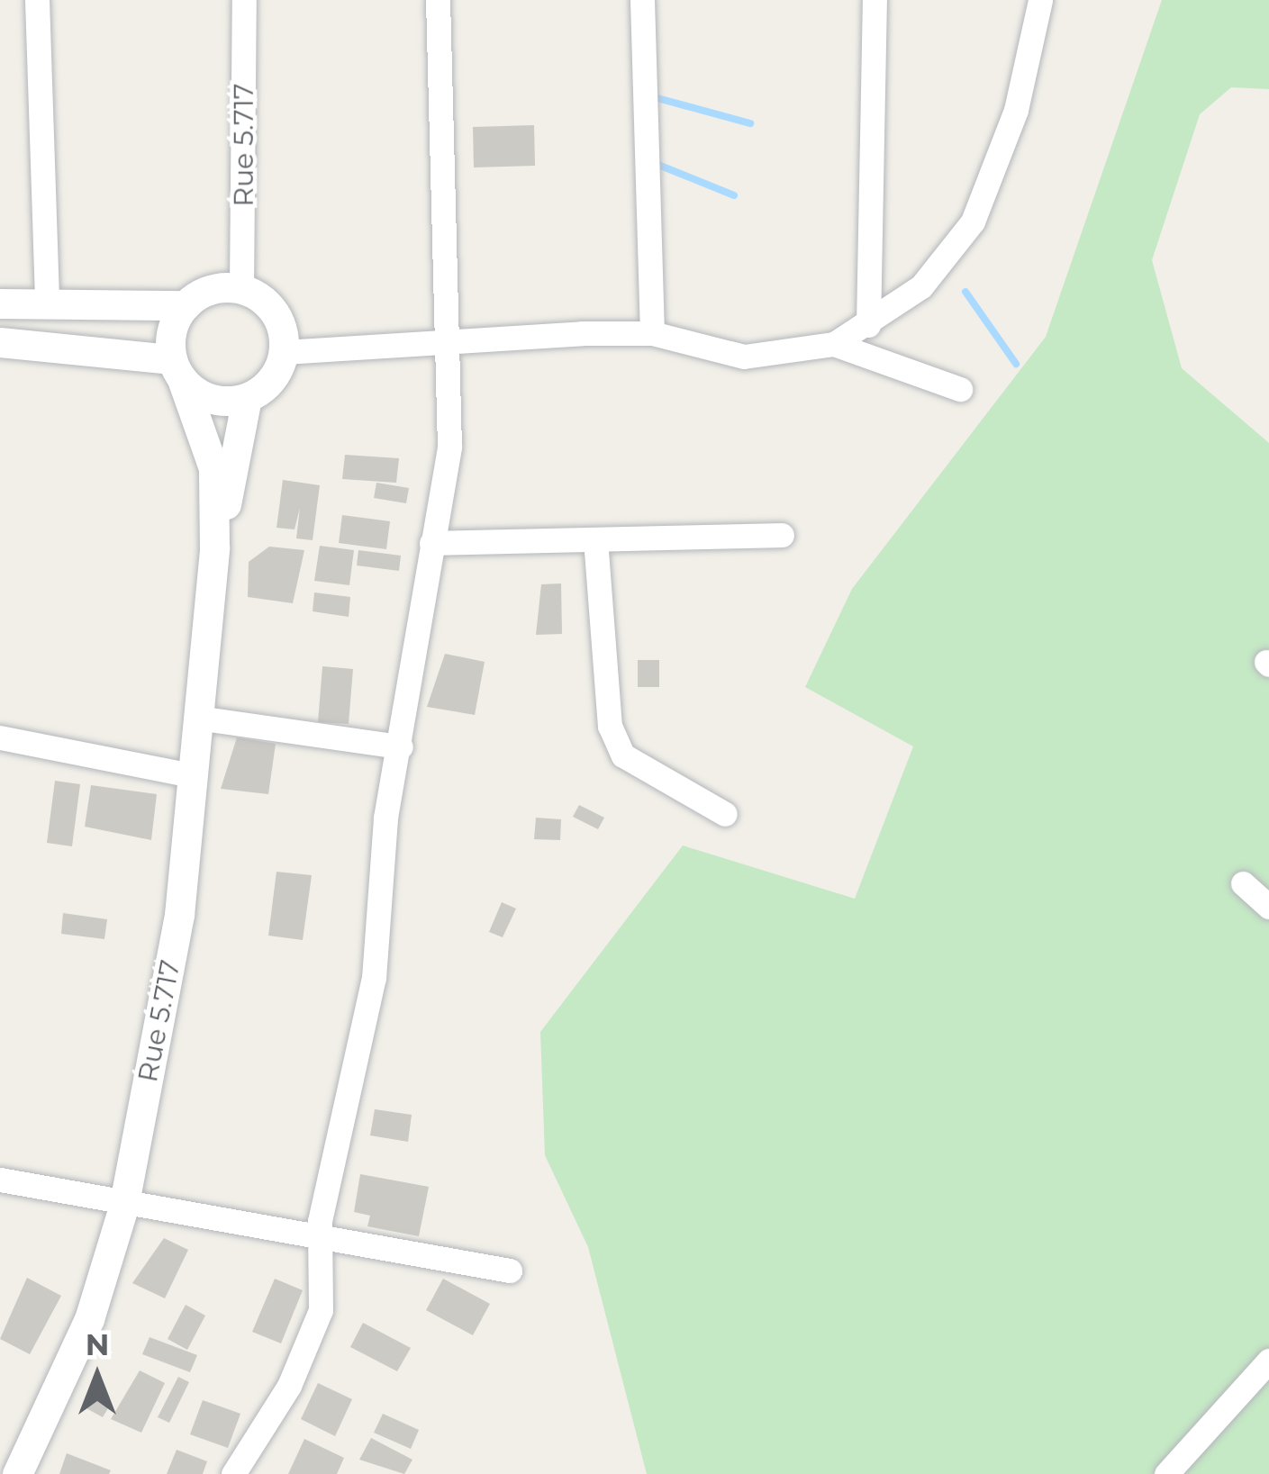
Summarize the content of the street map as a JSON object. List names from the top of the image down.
{
  "streets": {
    "street": ["Rue 5.717"]
  },
  "north": "top"
}
